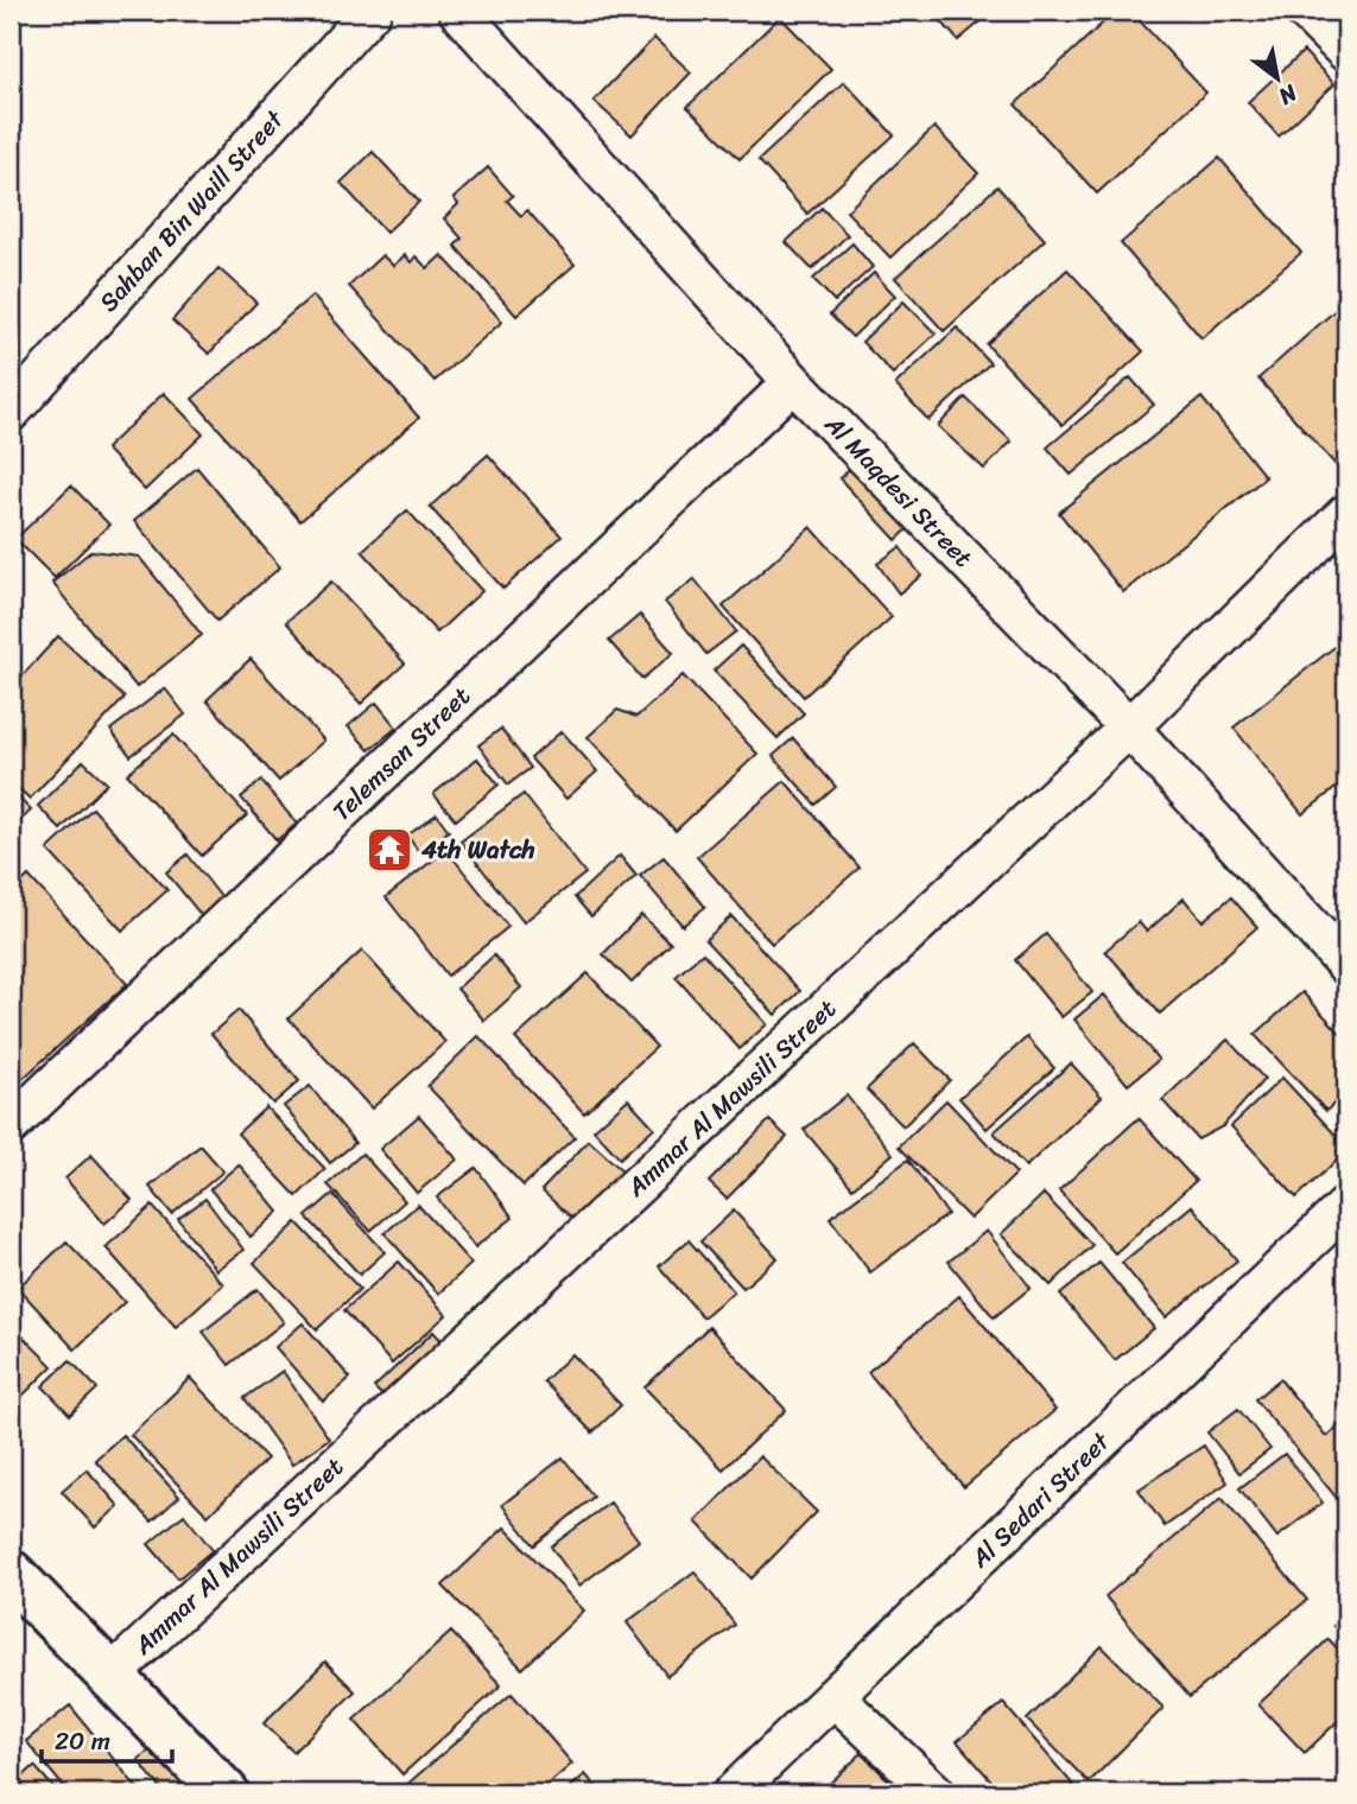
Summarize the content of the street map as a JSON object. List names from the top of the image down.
{
  "streets": {
    "street": [
      "Sahban Bin Waill Street",
      "Al Maqdesi Street",
      "Telemsan Street",
      "Ammar Al Mawsili Street",
      "Al Sedari Street"
    ]
  },
  "crossings": [
    ["Al Maqdesi Street", "Telemsan Street"],
    ["Al Maqdesi Street", "Ammar Al Mawsili Street"]
  ],
  "places": {
    "temple": ["4th Watch"]
  },
  "scale_bar": "20 m",
  "north": "bottom right"
}
